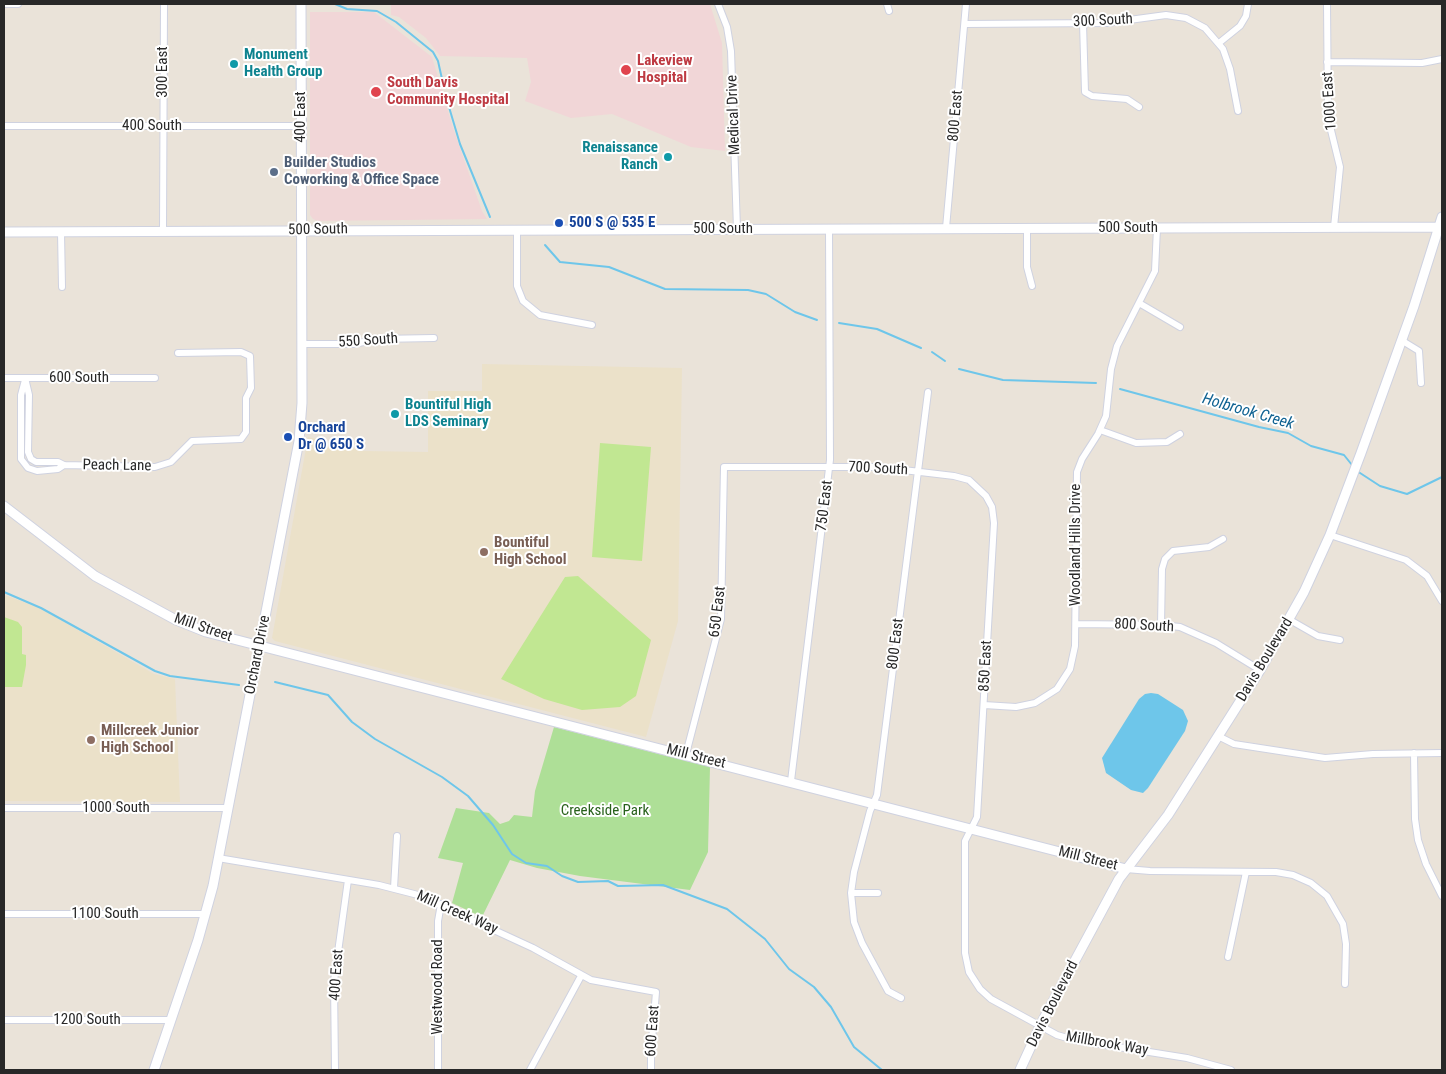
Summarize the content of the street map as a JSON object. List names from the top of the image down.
{
  "streets": {
    "street": [
      "300 South",
      "300 East",
      "1000 East",
      "Medical Drive",
      "800 East",
      "400 East",
      "400 South",
      "500 South",
      "550 South",
      "600 South",
      "Peach Lane",
      "700 South",
      "750 East",
      "Woodland Hills Drive",
      "650 East",
      "800 South",
      "Mill Street",
      "Orchard Drive",
      "Davis Boulevard",
      "850 East",
      "1000 South",
      "Mill Creek Way",
      "1100 South",
      "Westwood Road",
      "1200 South",
      "600 East",
      "Millbrook Way"
    ]
  },
  "crossings": [
    ["300 South", "800 East"],
    ["300 East", "400 South"],
    ["300 East", "500 South"],
    ["1000 East", "500 South"],
    ["Medical Drive", "500 South"],
    ["800 East", "500 South"],
    ["800 East", "700 South"],
    ["800 East", "Mill Street"],
    ["400 East", "400 South"],
    ["400 East", "500 South"],
    ["400 East", "Orchard Drive"],
    ["400 East", "Mill Creek Way"],
    ["500 South", "750 East"],
    ["500 South", "Woodland Hills Drive"],
    ["500 South", "Orchard Drive"],
    ["500 South", "Davis Boulevard"],
    ["550 South", "Orchard Drive"],
    ["600 South", "Peach Lane"],
    ["700 South", "750 East"],
    ["700 South", "650 East"],
    ["700 South", "850 East"],
    ["750 East", "Mill Street"],
    ["Woodland Hills Drive", "800 South"],
    ["Woodland Hills Drive", "850 East"],
    ["650 East", "Mill Street"],
    ["800 South", "Davis Boulevard"],
    ["Mill Street", "Orchard Drive"],
    ["Mill Street", "Davis Boulevard"],
    ["Mill Street", "850 East"],
    ["Mill Street", "Millbrook Way"],
    ["Orchard Drive", "1000 South"],
    ["Orchard Drive", "Mill Creek Way"],
    ["Orchard Drive", "1100 South"],
    ["Orchard Drive", "1200 South"],
    ["Davis Boulevard", "Millbrook Way"],
    ["850 East", "Millbrook Way"],
    ["Mill Creek Way", "Westwood Road"],
    ["Mill Creek Way", "600 East"]
  ],
  "water": ["Holbrook Creek"],
  "parks": ["Creekside Park"],
  "places": [
    "Monument Health Group",
    "Lakeview Hospital",
    "South Davis Community Hospital",
    "Renaissance Ranch",
    "Builder Studios Coworking & Office Space",
    "500 S @ 535 E",
    "Bountiful High LDS Seminary",
    "Orchard Dr @ 650 S",
    "Bountiful High School",
    "Millcreek Junior High School"
  ]
}
